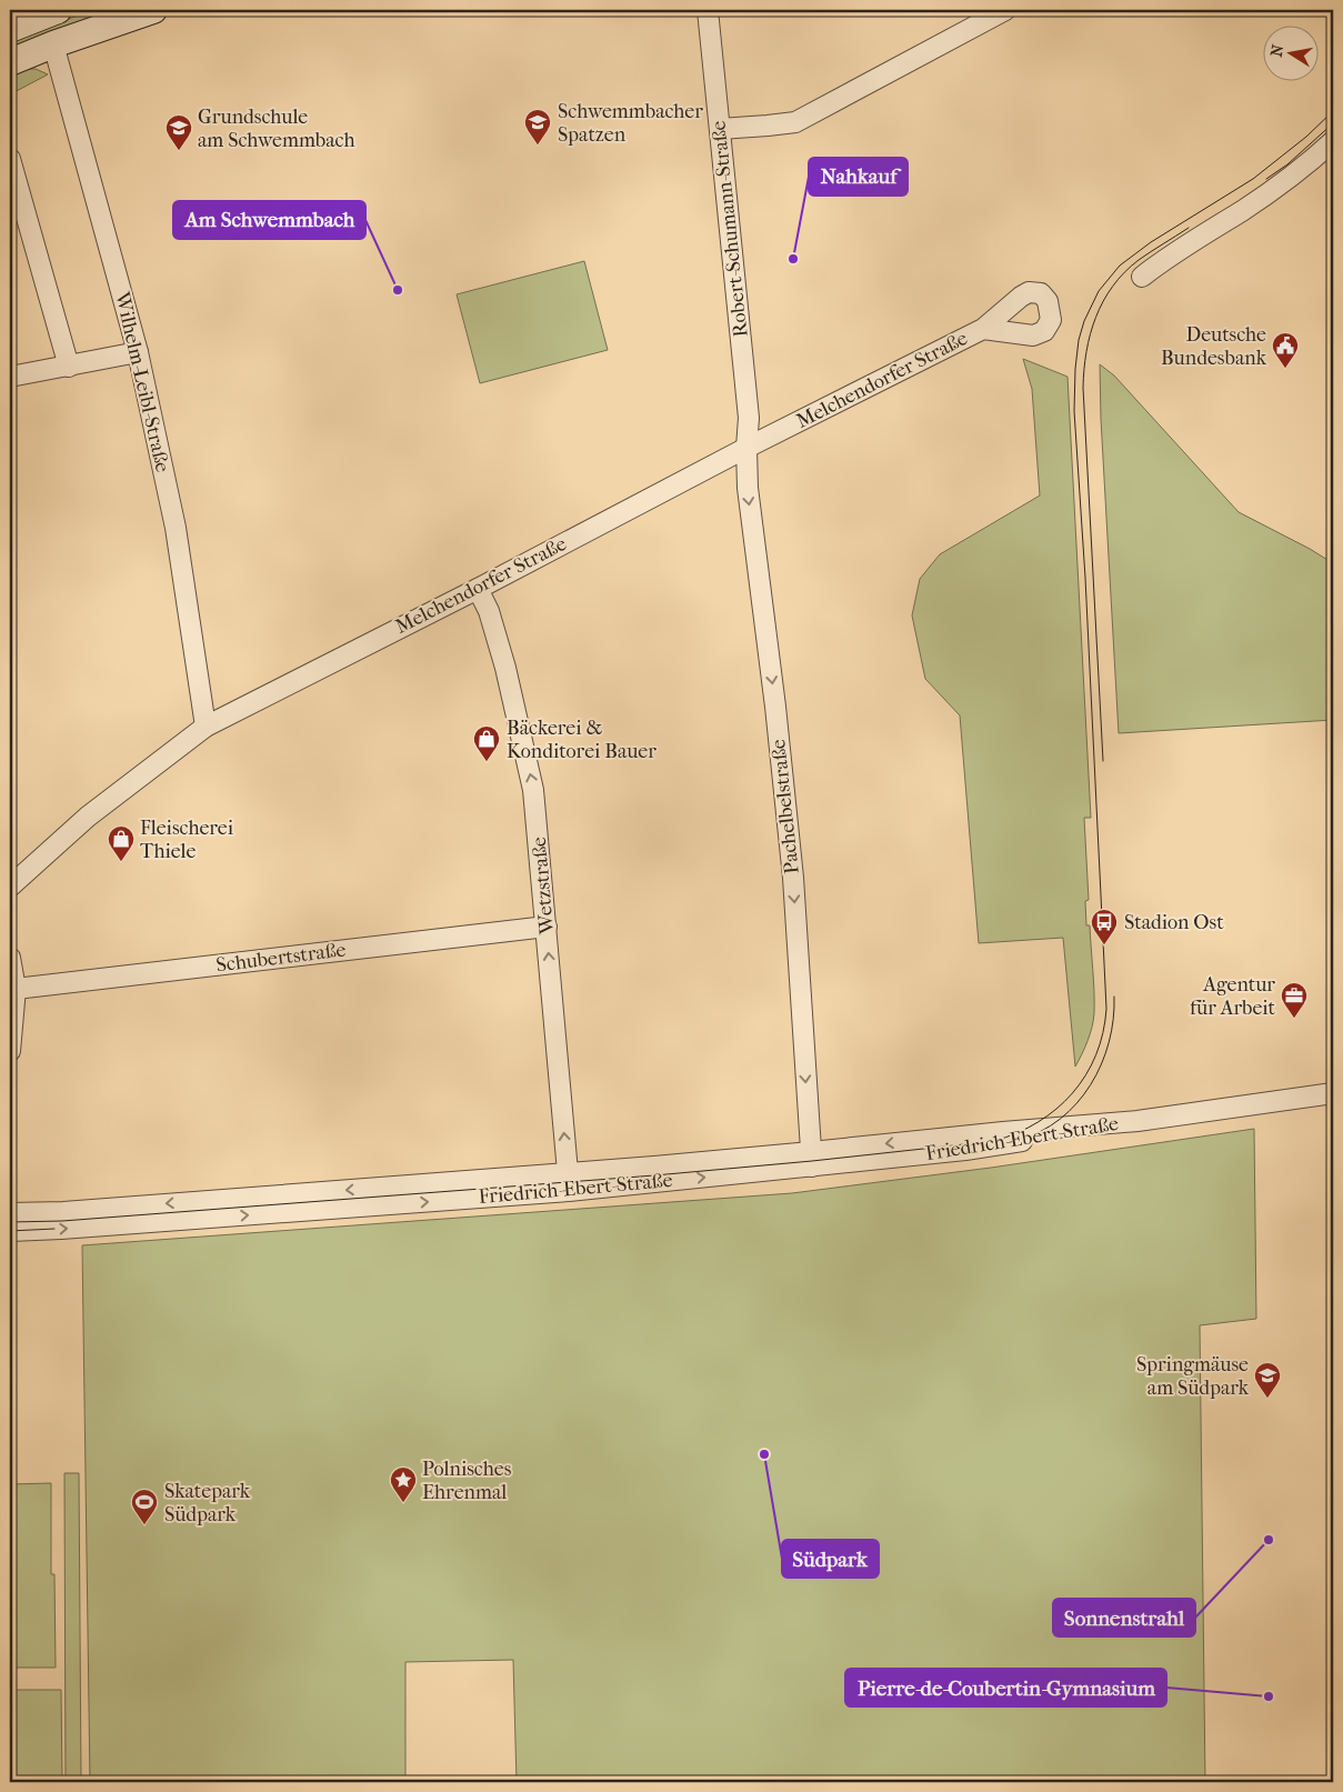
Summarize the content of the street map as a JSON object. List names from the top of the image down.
{
  "streets": {
    "street": [
      "Robert-Schumann-Straße",
      "Melchendorfer Straße",
      "Wilhelm-Leibl-Straße",
      "Pachelbelstraße",
      "Wetzstraße",
      "Schubertstraße",
      "Friedrich-Ebert-Straße"
    ]
  },
  "crossings": [
    ["Robert-Schumann-Straße", "Melchendorfer Straße"],
    ["Robert-Schumann-Straße", "Pachelbelstraße"],
    ["Melchendorfer Straße", "Wilhelm-Leibl-Straße"],
    ["Melchendorfer Straße", "Pachelbelstraße"],
    ["Melchendorfer Straße", "Wetzstraße"],
    ["Pachelbelstraße", "Friedrich-Ebert-Straße"],
    ["Wetzstraße", "Schubertstraße"],
    ["Wetzstraße", "Friedrich-Ebert-Straße"]
  ],
  "one_way": ["Pachelbelstraße", "Wetzstraße"],
  "places": {
    "school or university": ["Schwemmbacher Spatzen", "Grundschule am Schwemmbach", "Springmäuse am Südpark"],
    "other": [
      "Nahkauf",
      "Am Schwemmbach",
      "Südpark",
      "Sonnenstrahl",
      "Pierre-de-Coubertin-Gymnasium"
    ],
    "public building": ["Deutsche Bundesbank"],
    "shop": ["Bäckerei & Konditorei Bauer", "Fleischerei Thiele"],
    "bus stop": ["Stadion Ost"],
    "office": ["Agentur für Arbeit"],
    "place": ["Polnisches Ehrenmal"],
    "sports": ["Skatepark Südpark"]
  },
  "north": "left"
}
